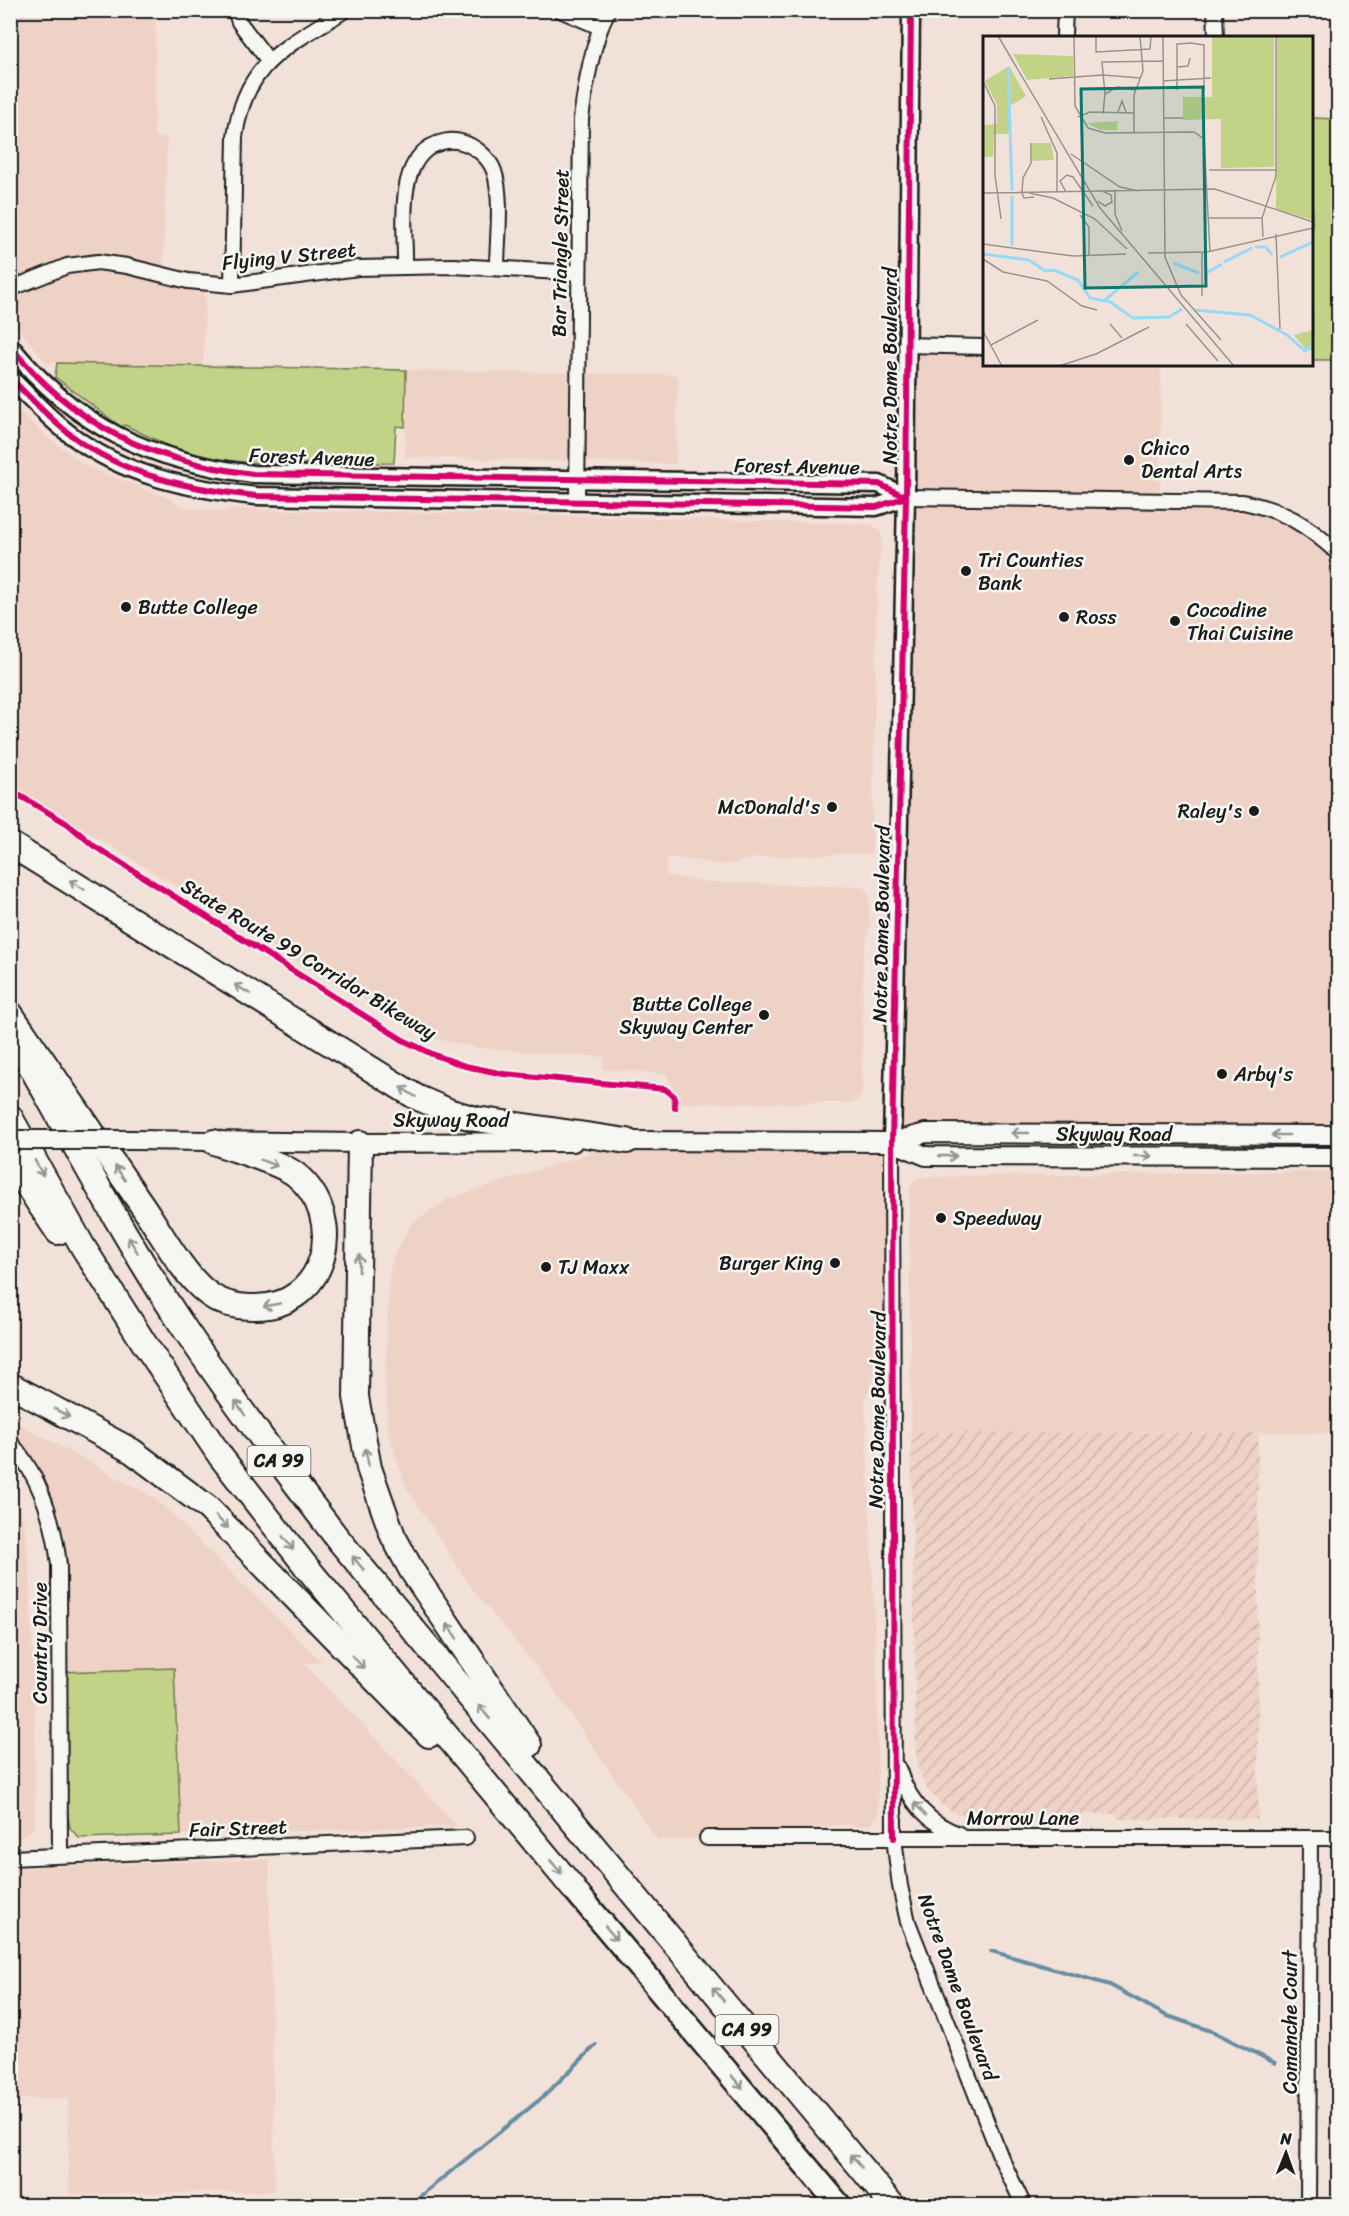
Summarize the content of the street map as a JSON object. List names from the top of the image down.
{
  "streets": {
    "highway": ["CA 99"],
    "main road": ["Skyway Road"],
    "street": [
      "Bar Triangle Street",
      "Flying V Street",
      "Notre Dame Boulevard",
      "Forest Avenue",
      "Country Drive",
      "Morrow Lane",
      "Fair Street",
      "Comanche Court"
    ],
    "cycle path": ["State Route 99 Corridor Bikeway"]
  },
  "crossings": [
    ["Bar Triangle Street", "Flying V Street"],
    ["Bar Triangle Street", "Forest Avenue"],
    ["Notre Dame Boulevard", "Forest Avenue"],
    ["Notre Dame Boulevard", "Skyway Road"],
    ["Notre Dame Boulevard", "Morrow Lane"],
    ["Country Drive", "Fair Street"],
    ["Morrow Lane", "Comanche Court"]
  ],
  "places": [
    "Chico Dental Arts",
    "Tri Counties Bank",
    "Butte College",
    "Ross",
    "Cocodine Thai Cuisine",
    "McDonald's",
    "Raley's",
    "Butte College Skyway Center",
    "Arby's",
    "Speedway",
    "Burger King",
    "TJ Maxx"
  ],
  "north": "top"
}
